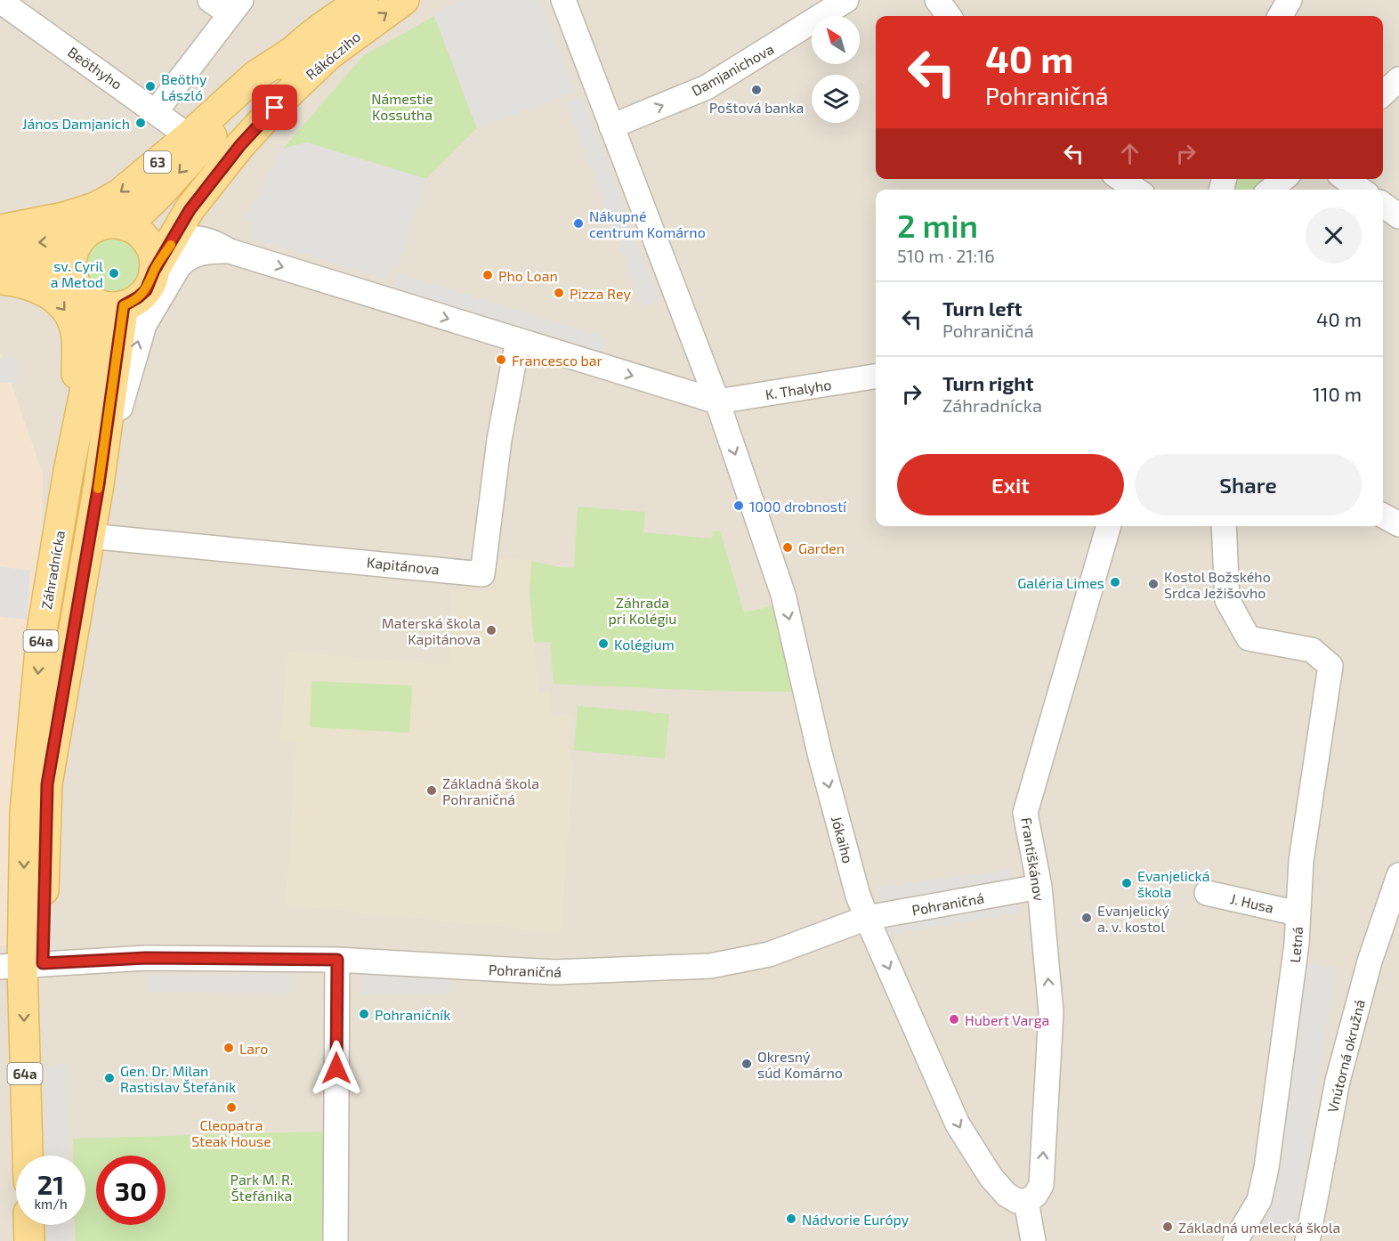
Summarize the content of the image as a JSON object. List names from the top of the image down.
{
  "streets": {
    "main road": [
      "Rákócziho",
      "63",
      "Záhradnícka",
      "64a"
    ],
    "street": [
      "Beöthyho",
      "Damjanichova",
      "K. Thalyho",
      "Kapitánova",
      "Jókaiho",
      "Františkánov",
      "J. Husa",
      "Pohraničná",
      "Letná",
      "Vnútorná okružná"
    ]
  },
  "crossings": [
    ["Rákócziho", "63"],
    ["Rákócziho", "Záhradnícka"],
    ["Beöthyho", "63"],
    ["K. Thalyho", "Jókaiho"],
    ["Kapitánova", "Záhradnícka"],
    ["Záhradnícka", "64a"],
    ["Záhradnícka", "Pohraničná"],
    ["64a", "Pohraničná"],
    ["Jókaiho", "Františkánov"],
    ["Jókaiho", "Pohraničná"],
    ["Františkánov", "Pohraničná"],
    ["J. Husa", "Letná"]
  ],
  "one_way": ["Damjanichova", "Jókaiho", "Františkánov"],
  "parks": ["Námestie Kossutha", "Záhrada pri Kolégiu", "Park M. R. Štefánika"],
  "places": [
    "Beöthy László",
    "Poštová banka",
    "János Damjanich",
    "Nákupné centrum Komárno",
    "sv. Cyril a Metod",
    "Pho Loan",
    "Pizza Rey",
    "Francesco bar",
    "1000 drobností",
    "Garden",
    "Galéria Limes",
    "Kostol Božského Srdca Ježišovho",
    "Materská škola Kapitánova",
    "Kolégium",
    "Základná škola Pohraničná",
    "Evanjelická škola",
    "Evanjelický a. v. kostol",
    "Pohraničník",
    "Hubert Varga",
    "Laro",
    "Okresný súd Komárno",
    "Gen. Dr. Milan Rastislav Štefánik",
    "Cleopatra Steak House",
    "Nádvorie Európy",
    "Základná umelecká škola"
  ],
  "north": "top left",
  "page": {
    "turn": ["40 m", "Pohraničná"],
    "heading": ["2 min", "510 m · 21:16"],
    "list": [
      {
        "name": "Turn left",
        "note": "Pohraničná",
        "value": "40 m"
      },
      {
        "name": "Turn right",
        "note": "Záhradnícka",
        "value": "110 m"
      }
    ],
    "buttons": ["Exit", "Share"],
    "speed": "21 km/h",
    "limit": "30"
  }
}
